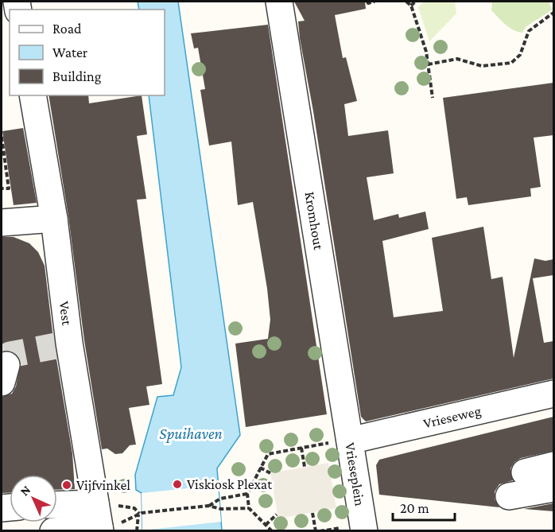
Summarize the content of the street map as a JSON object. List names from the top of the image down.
{
  "streets": {
    "street": [
      "Kromhout",
      "Vest",
      "Vrieseweg",
      "Vrieseplein"
    ]
  },
  "crossings": [
    ["Kromhout", "Vrieseweg"],
    ["Kromhout", "Vrieseplein"],
    ["Vrieseweg", "Vrieseplein"]
  ],
  "water": ["Spuihaven"],
  "places": ["Viskiosk Plexat", "Vijfvinkel"],
  "legend": ["Road", "Water", "Building"],
  "scale_bar": "20 m",
  "north": "top left"
}
